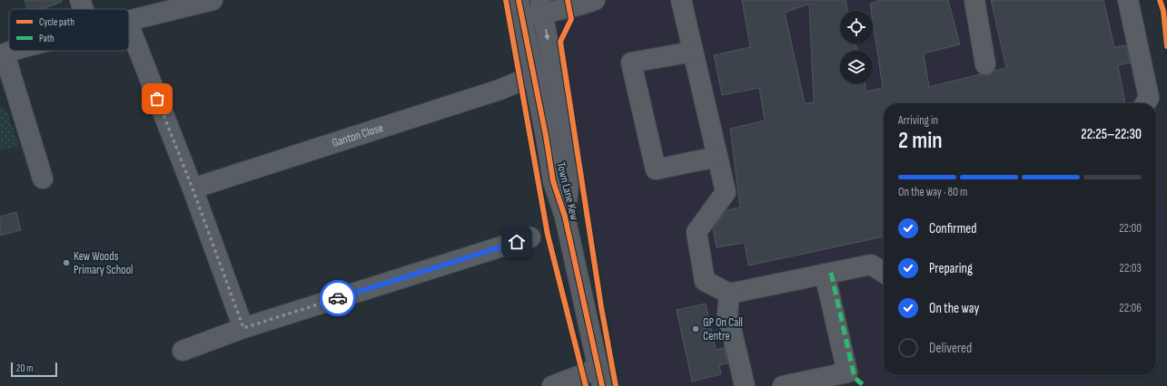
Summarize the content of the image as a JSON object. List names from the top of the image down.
{
  "streets": {
    "street": ["Ganton Close", "Town Lane Kew"]
  },
  "places": ["Kew Woods Primary School", "GP On Call Centre"],
  "legend": ["Cycle path", "Path"],
  "scale_bar": "20 m",
  "page": {
    "heading": ["2 min", "Arriving in", "22:25–22:30"],
    "bar": "On the way · 80 m",
    "list": [
      ["Confirmed", "22:00"],
      ["Preparing", "22:03"],
      ["On the way", "22:06"],
      "Delivered"
    ],
    "scale": "20 m"
  }
}
